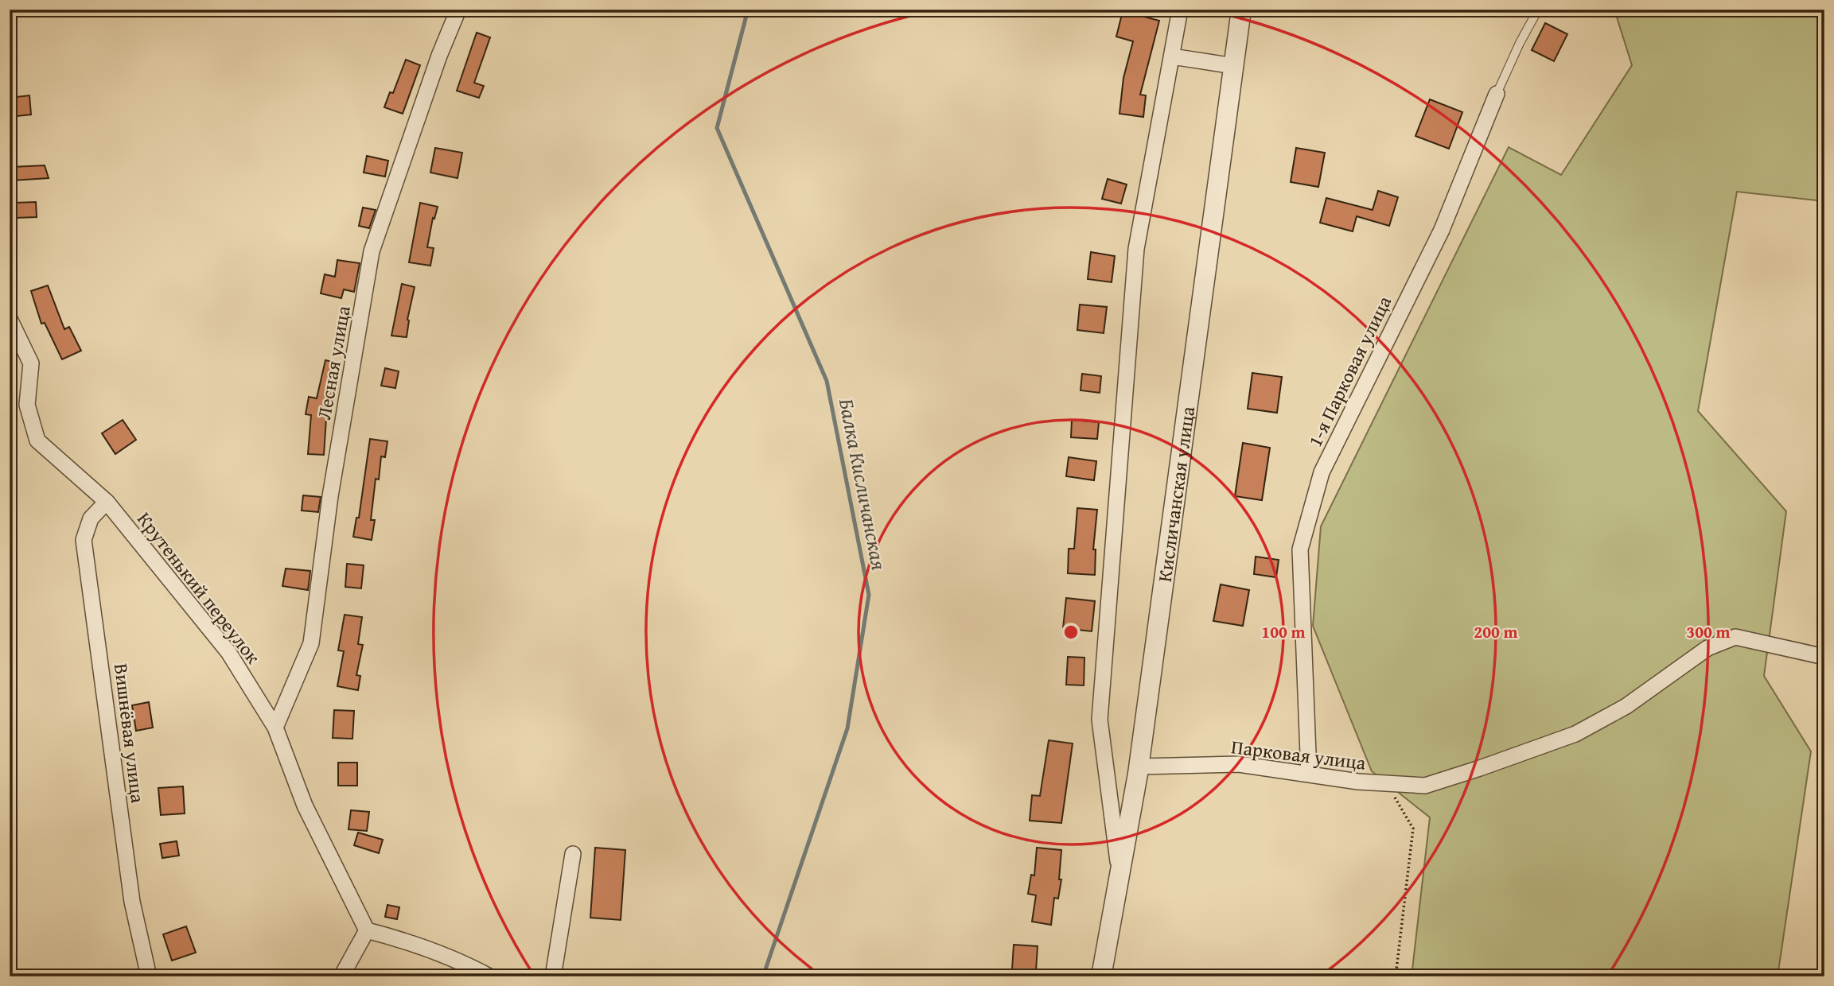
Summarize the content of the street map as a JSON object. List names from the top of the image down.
{
  "streets": {
    "street": [
      "Лесная улица",
      "1-я Парковая улица",
      "Кисличанская улица",
      "Крутенький переулок",
      "Вишнёвая улица",
      "Парковая улица"
    ]
  },
  "crossings": [
    ["Лесная улица", "Крутенький переулок"],
    ["1-я Парковая улица", "Парковая улица"],
    ["Кисличанская улица", "Парковая улица"],
    ["Крутенький переулок", "Вишнёвая улица"]
  ],
  "water": ["Балка Кисличанская"],
  "rings": ["100 m", "200 m", "300 m"]
}
